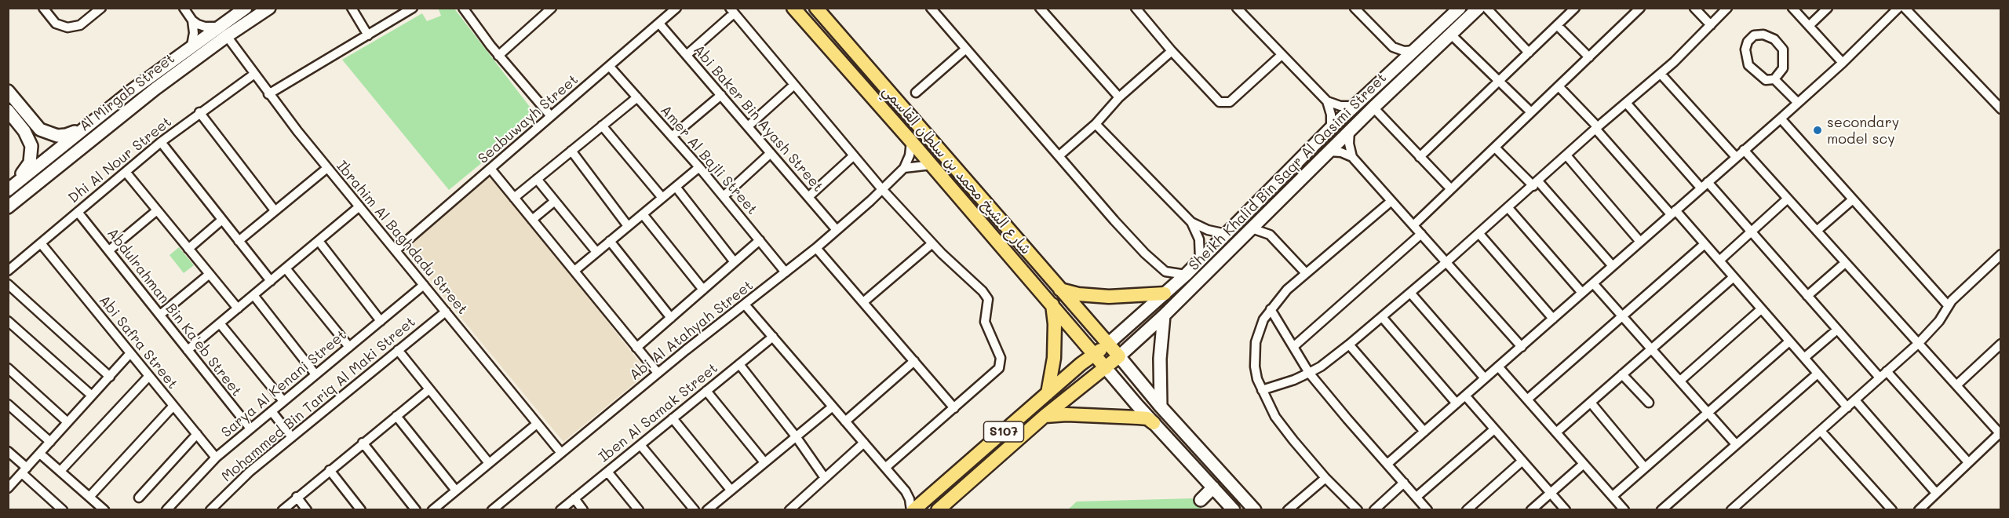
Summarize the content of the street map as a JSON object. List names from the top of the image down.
{
  "streets": {
    "main road": [
      "Al Mirgab Street",
      "شارع الشيخ محمد بن سلطان القاسمي",
      "Sheikh Khalid Bin Saqr Al Qasimi Street",
      "S107"
    ],
    "street": [
      "Abi Baker Bin Ayash Street",
      "Seabuwayh Street",
      "Dhi Al Nour Street",
      "Amer Al Bajli Street",
      "Ibrahim Al Baghdadu Street",
      "Abdulrahman Bin Ka'eb Street",
      "Abi Al Atahyah Street",
      "Abi Safra Street",
      "Sarya Al Kenani Street",
      "Mohammed Bin Tariq Al Maki Street",
      "Iben Al Samak Street"
    ]
  },
  "crossings": [
    ["Al Mirgab Street", "Ibrahim Al Baghdadu Street"],
    ["Abi Baker Bin Ayash Street", "Seabuwayh Street"],
    ["Abi Baker Bin Ayash Street", "Abi Al Atahyah Street"],
    ["Seabuwayh Street", "Amer Al Bajli Street"],
    ["Seabuwayh Street", "Ibrahim Al Baghdadu Street"],
    ["Dhi Al Nour Street", "Ibrahim Al Baghdadu Street"],
    ["Dhi Al Nour Street", "Abdulrahman Bin Ka'eb Street"],
    ["Dhi Al Nour Street", "Abi Safra Street"],
    ["Amer Al Bajli Street", "Abi Al Atahyah Street"],
    ["شارع الشيخ محمد بن سلطان القاسمي", "Sheikh Khalid Bin Saqr Al Qasimi Street"],
    ["شارع الشيخ محمد بن سلطان القاسمي", "S107"],
    ["Ibrahim Al Baghdadu Street", "Abi Al Atahyah Street"],
    ["Ibrahim Al Baghdadu Street", "Sarya Al Kenani Street"],
    ["Ibrahim Al Baghdadu Street", "Mohammed Bin Tariq Al Maki Street"],
    ["Abdulrahman Bin Ka'eb Street", "Sarya Al Kenani Street"],
    ["Abi Safra Street", "Sarya Al Kenani Street"]
  ],
  "places": ["secondary model scy"]
}
